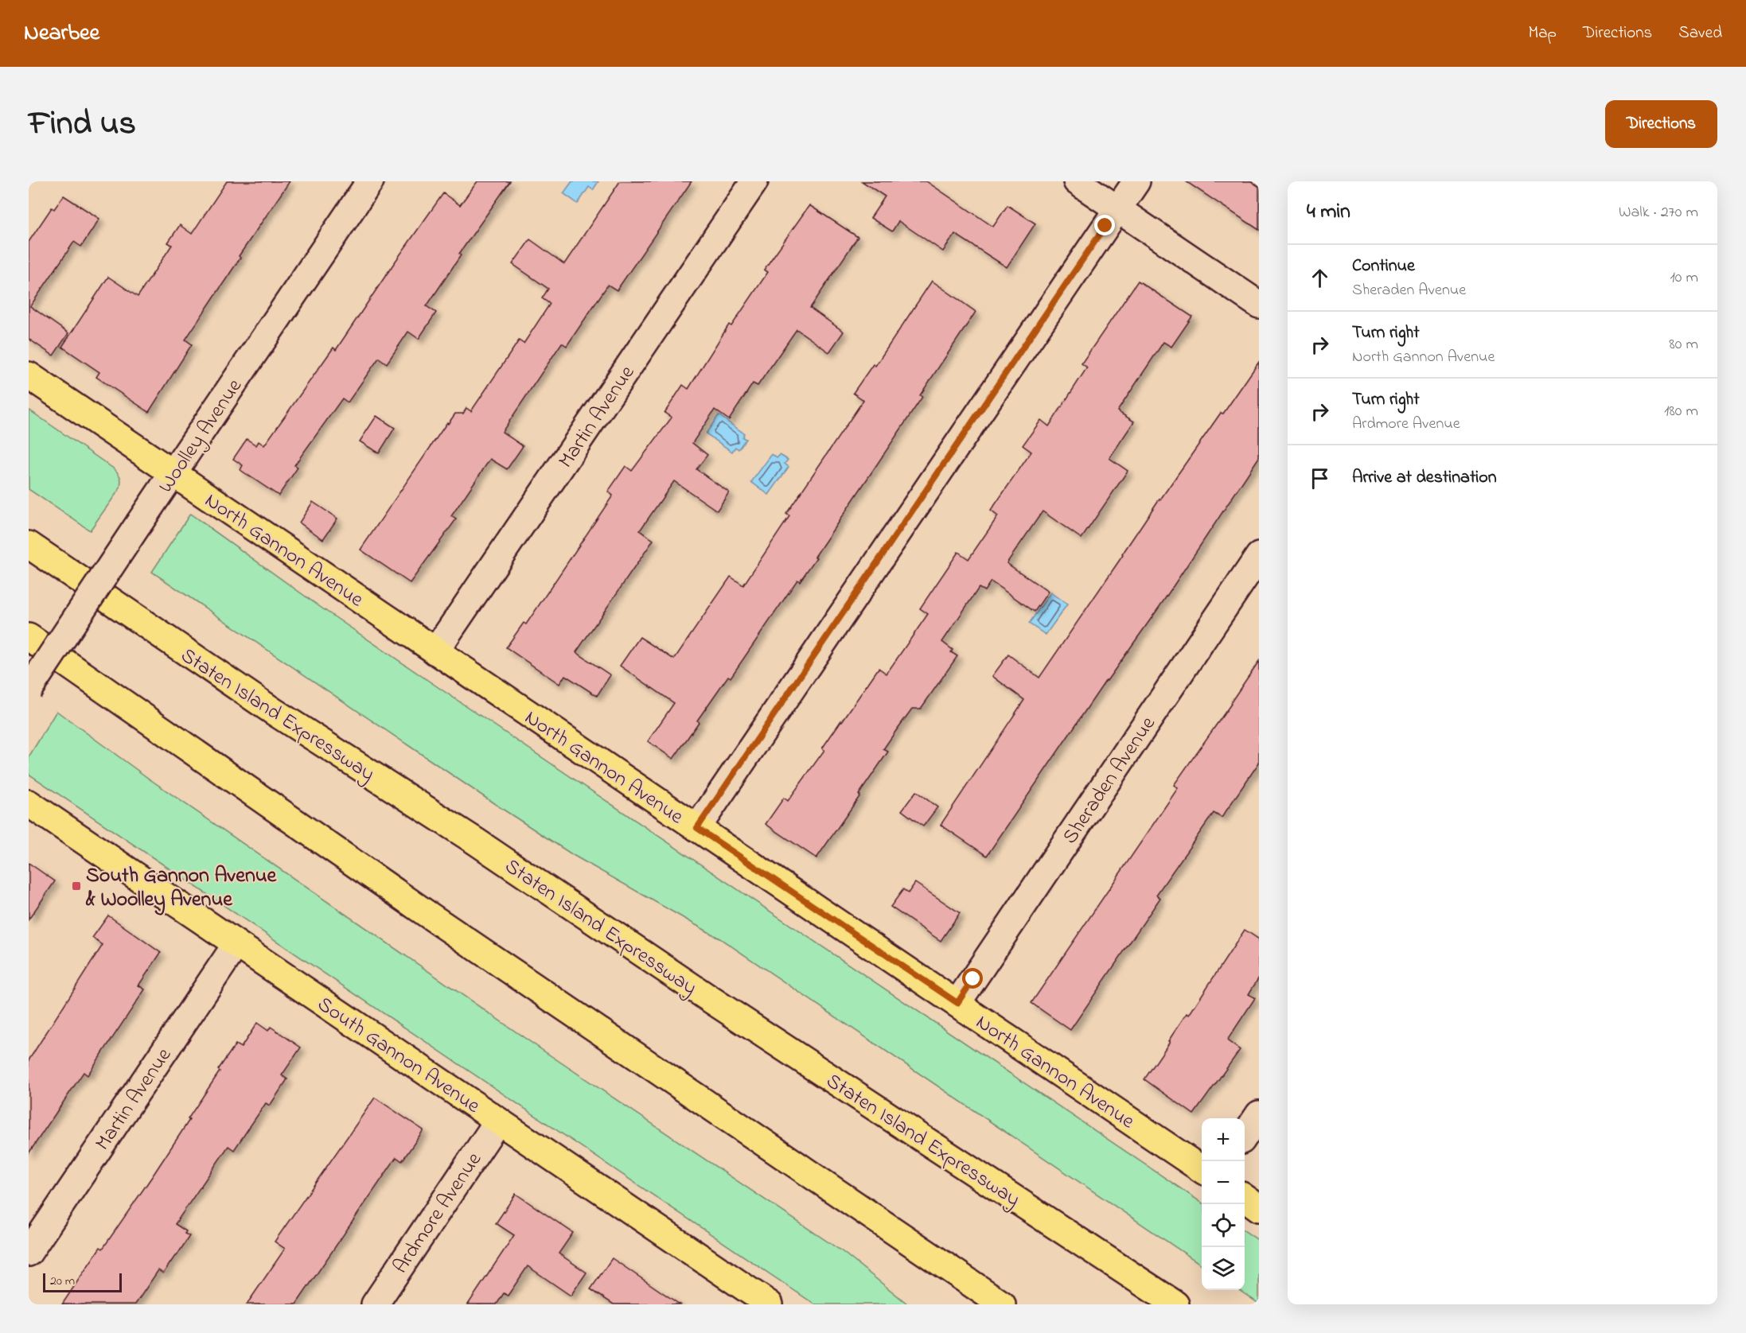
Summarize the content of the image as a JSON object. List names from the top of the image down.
{
  "streets": {
    "main road": ["North Gannon Avenue", "Staten Island Expressway", "South Gannon Avenue"],
    "street": [
      "Martin Avenue",
      "Woolley Avenue",
      "Sheraden Avenue",
      "Ardmore Avenue"
    ]
  },
  "crossings": [
    ["Martin Avenue", "North Gannon Avenue"],
    ["Martin Avenue", "South Gannon Avenue"],
    ["Woolley Avenue", "North Gannon Avenue"],
    ["North Gannon Avenue", "Sheraden Avenue"],
    ["South Gannon Avenue", "Ardmore Avenue"]
  ],
  "places": {
    "transit": ["South Gannon Avenue & Woolley Avenue"]
  },
  "scale_bar": "20 m",
  "page": {
    "header": "Nearbee",
    "nav": ["Map", "Directions", "Saved"],
    "title": "Find us",
    "buttons": "Directions",
    "heading": ["4 min", "Walk · 270 m"],
    "list": [
      ["Continue", "Sheraden Avenue", "10 m"],
      ["Turn right", "North Gannon Avenue", "80 m"],
      ["Turn right", "Ardmore Avenue", "180 m"],
      "Arrive at destination"
    ],
    "map_buttons": ["+", "−"],
    "scale": "20 m"
  }
}
